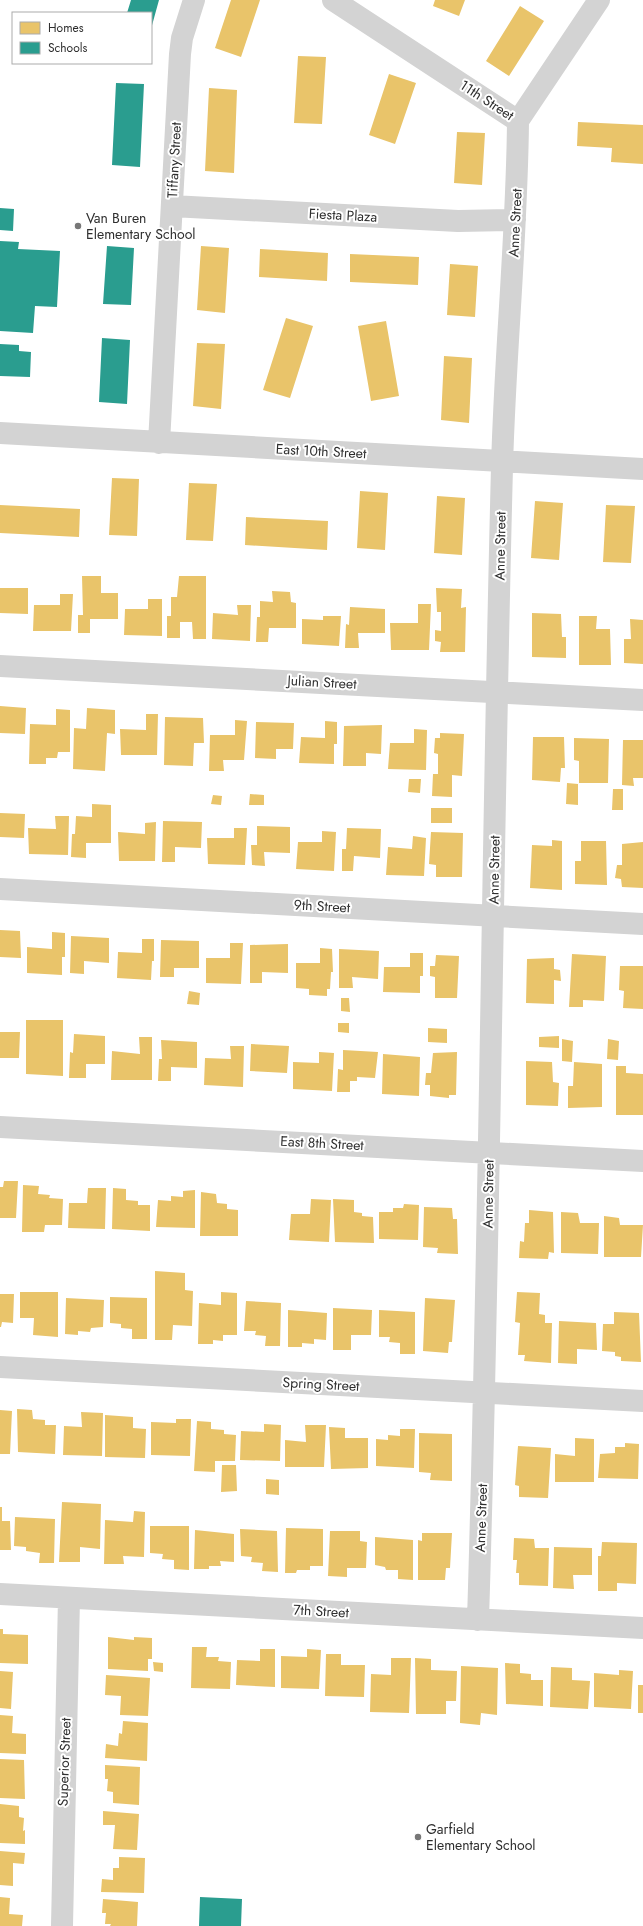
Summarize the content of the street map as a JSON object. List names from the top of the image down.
{
  "streets": {
    "street": [
      "11th Street",
      "Tiffany Street",
      "Fiesta Plaza",
      "Anne Street",
      "East 10th Street",
      "Julian Street",
      "9th Street",
      "East 8th Street",
      "Spring Street",
      "7th Street",
      "Superior Street"
    ]
  },
  "crossings": [
    ["11th Street", "Anne Street"],
    ["Tiffany Street", "Fiesta Plaza"],
    ["Tiffany Street", "East 10th Street"],
    ["Fiesta Plaza", "Anne Street"],
    ["Anne Street", "East 10th Street"],
    ["Anne Street", "Julian Street"],
    ["Anne Street", "9th Street"],
    ["Anne Street", "East 8th Street"],
    ["Anne Street", "Spring Street"],
    ["Anne Street", "7th Street"],
    ["7th Street", "Superior Street"]
  ],
  "places": ["Van Buren Elementary School", "Garfield Elementary School"],
  "legend": ["Homes", "Schools"]
}
